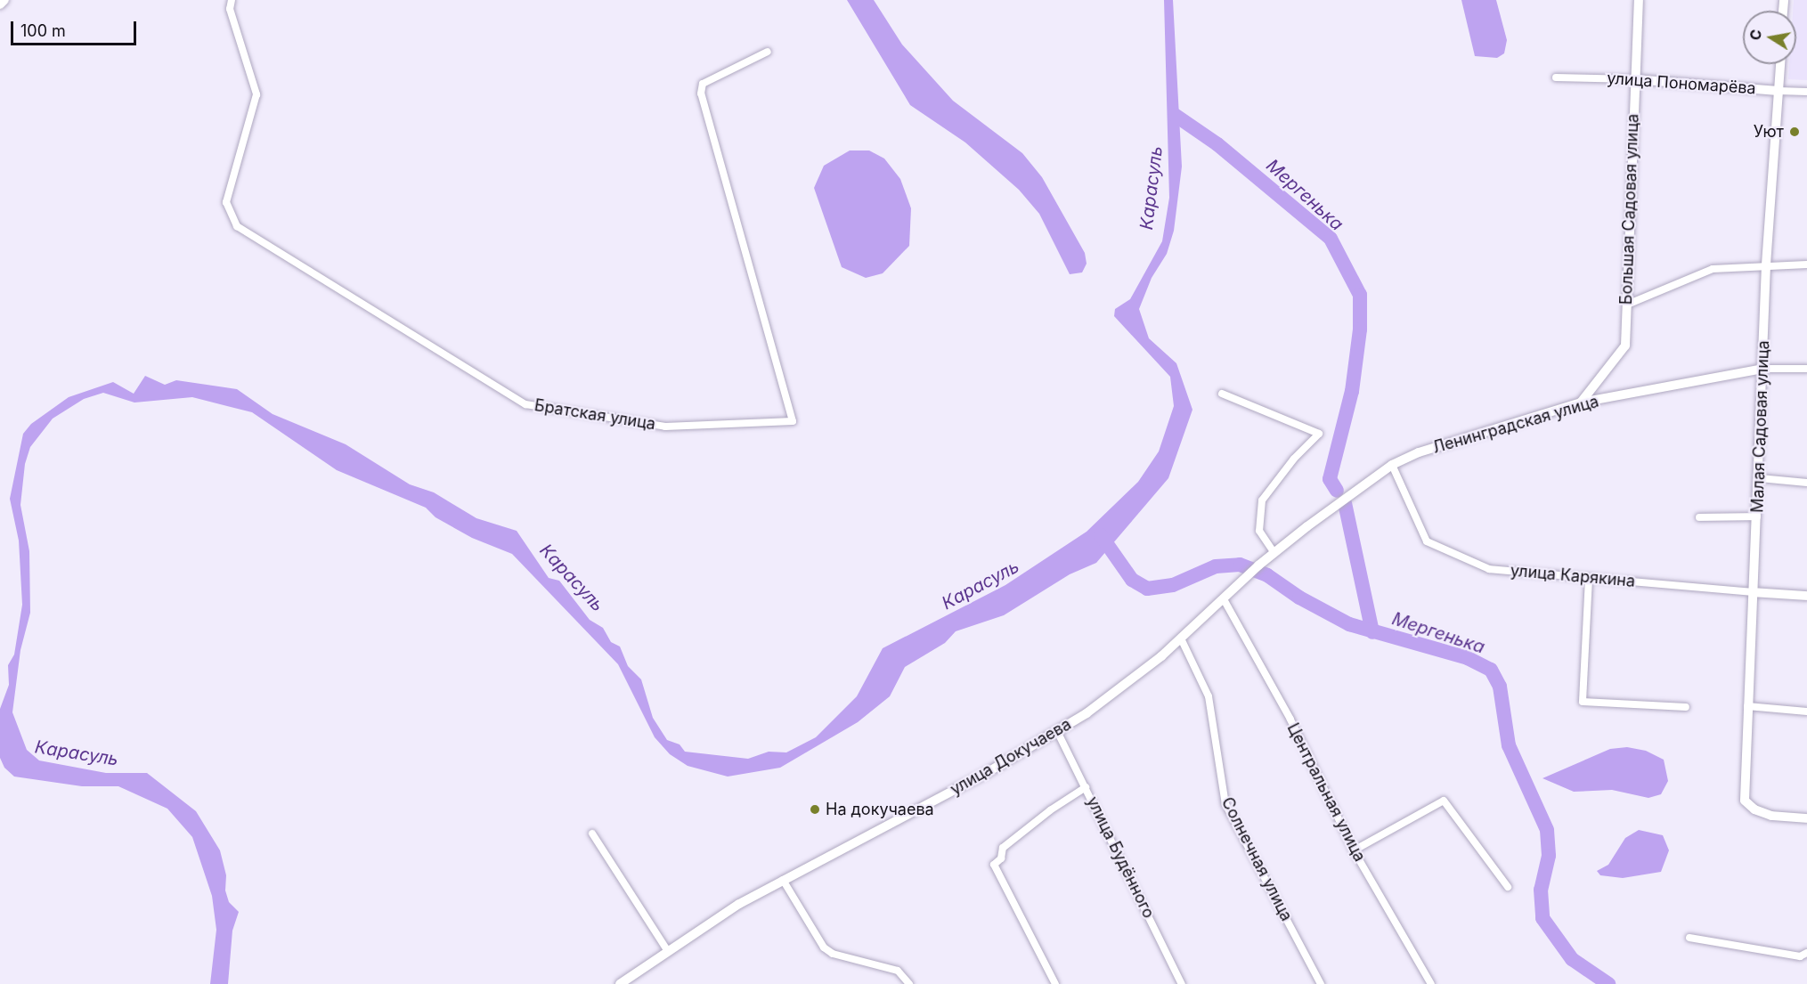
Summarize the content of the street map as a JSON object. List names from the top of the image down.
{
  "streets": {
    "main road": [
      "улица Пономарёва",
      "Большая Садовая улица",
      "Ленинградская улица",
      "Малая Садовая улица",
      "улица Карякина",
      "улица Докучаева"
    ],
    "street": [
      "Братская улица",
      "Центральная улица",
      "улица Будённого",
      "Солнечная улица"
    ]
  },
  "crossings": [
    ["улица Пономарёва", "Большая Садовая улица"],
    ["улица Пономарёва", "Малая Садовая улица"],
    ["Большая Садовая улица", "Ленинградская улица"],
    ["Ленинградская улица", "Малая Садовая улица"],
    ["Ленинградская улица", "улица Карякина"],
    ["Ленинградская улица", "улица Докучаева"],
    ["Малая Садовая улица", "улица Карякина"],
    ["улица Докучаева", "Центральная улица"],
    ["улица Докучаева", "улица Будённого"],
    ["улица Докучаева", "Солнечная улица"]
  ],
  "water": ["Карасуль", "Мергенька"],
  "places": ["Уют", "На докучаева"],
  "scale_bar": "100 m",
  "north": "left"
}
